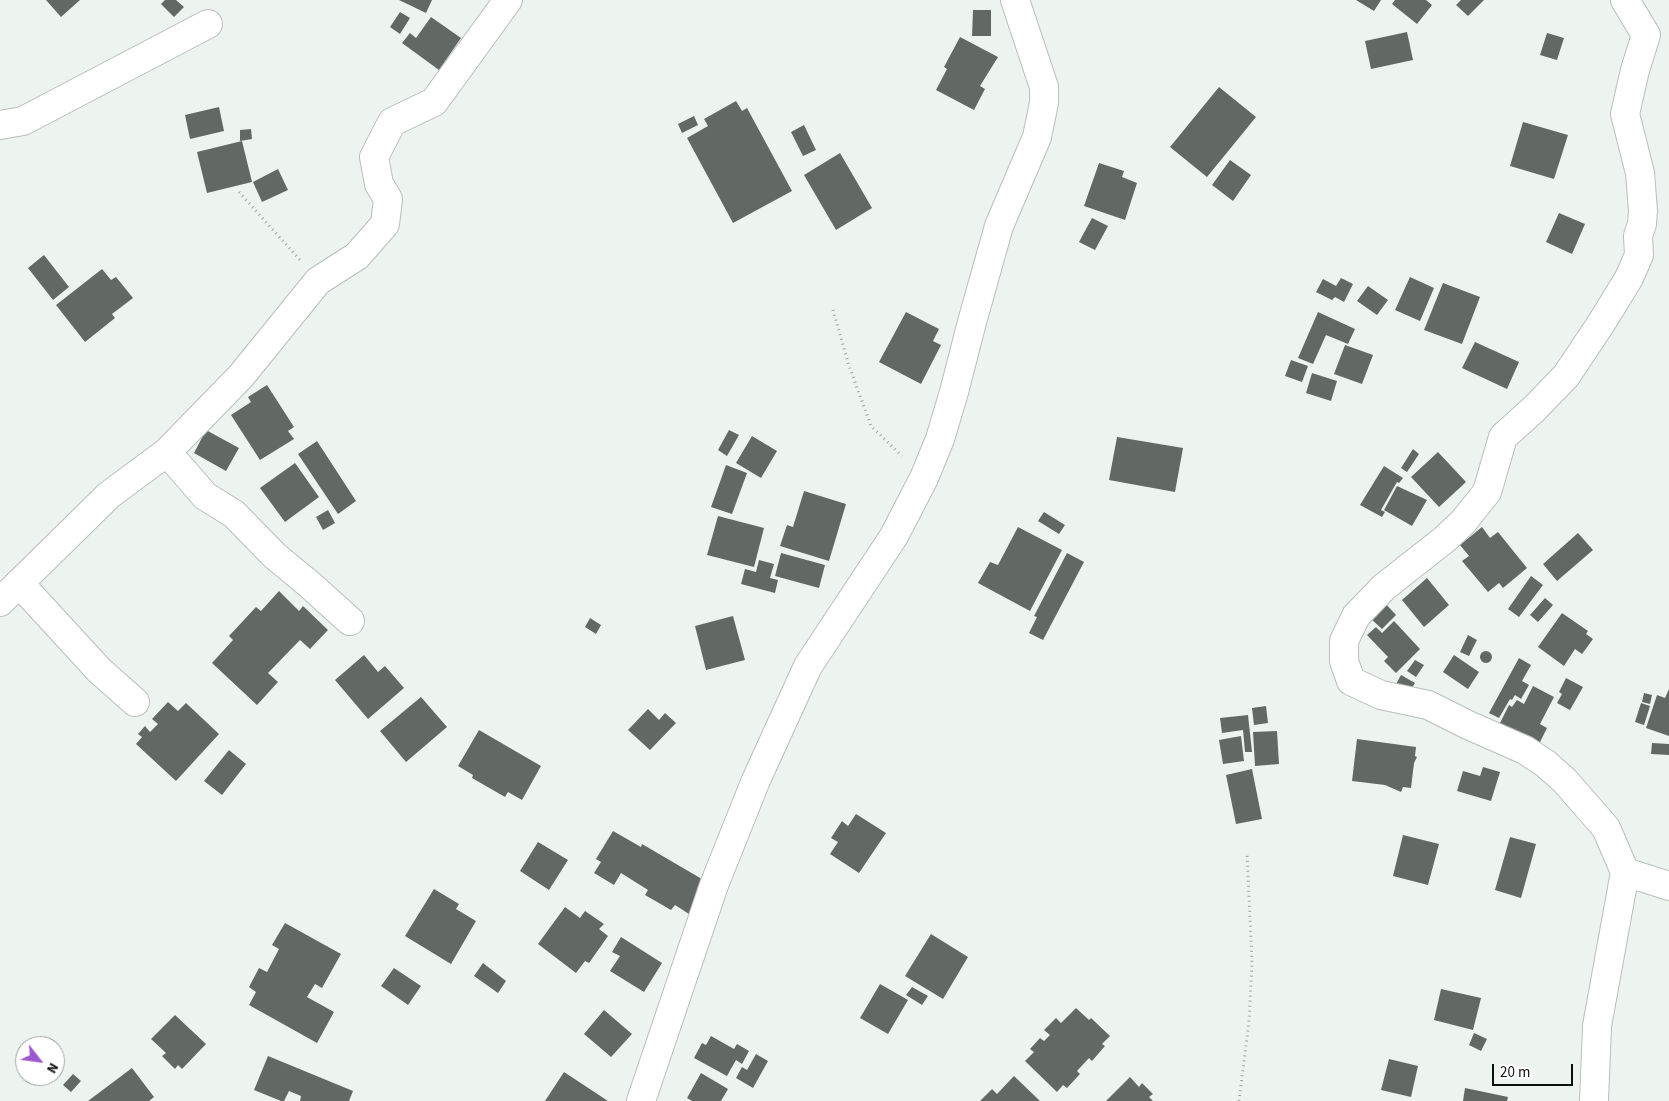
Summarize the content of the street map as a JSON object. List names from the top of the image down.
{
  "scale_bar": "20 m",
  "north": "bottom right"
}
